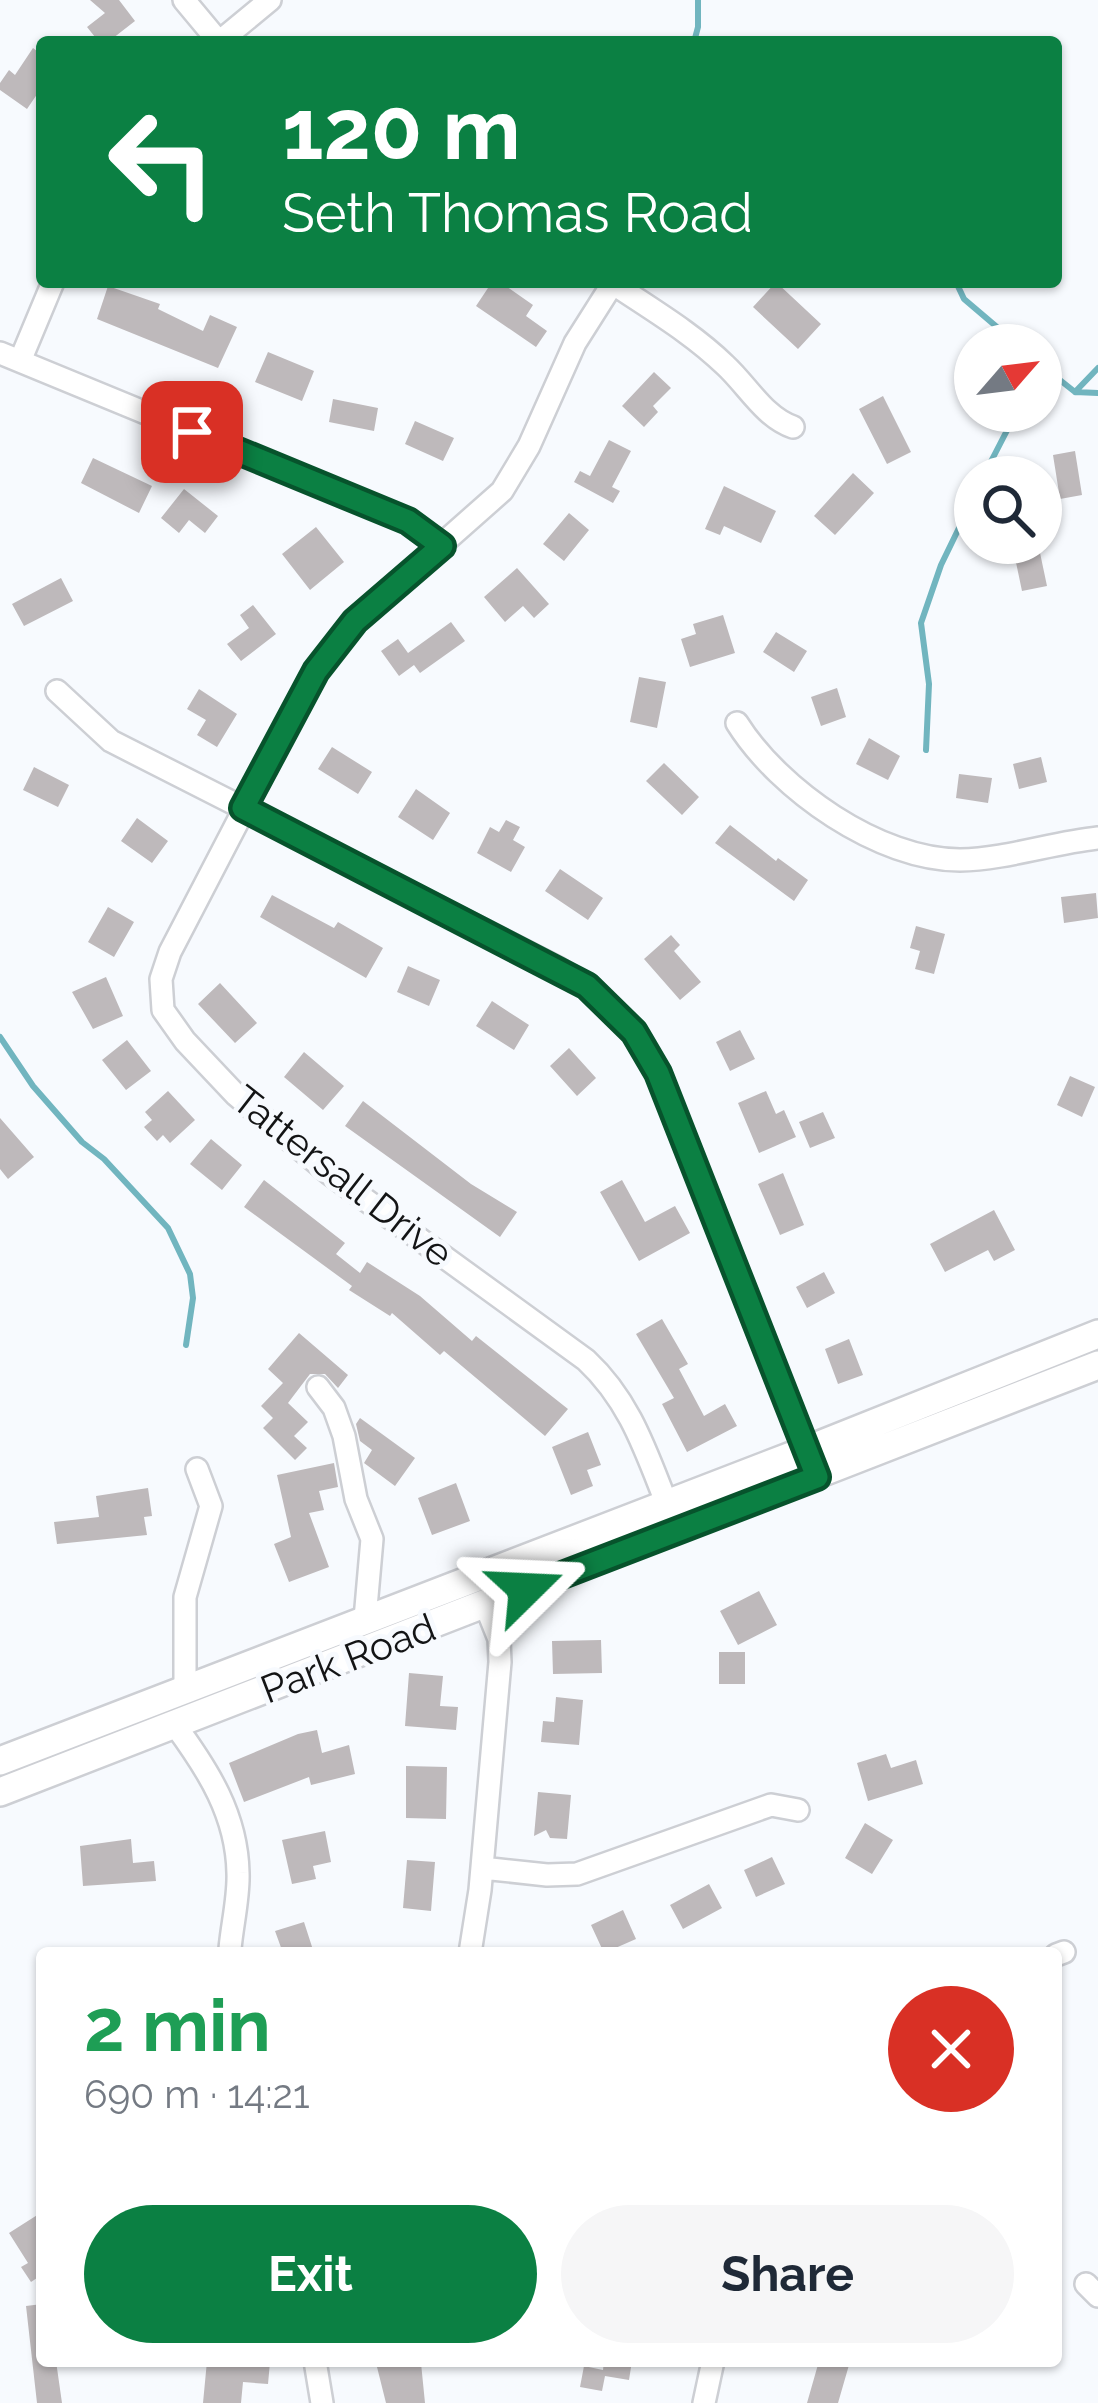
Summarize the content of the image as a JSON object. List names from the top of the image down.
{
  "streets": {
    "main road": ["Park Road"],
    "street": ["Tattersall Drive"]
  },
  "crossings": [
    ["Tattersall Drive", "Park Road"]
  ],
  "north": "top right",
  "page": {
    "turn": ["120 m", "Seth Thomas Road"],
    "heading": ["2 min", "690 m · 14:21"],
    "buttons": ["Exit", "Share"]
  }
}
